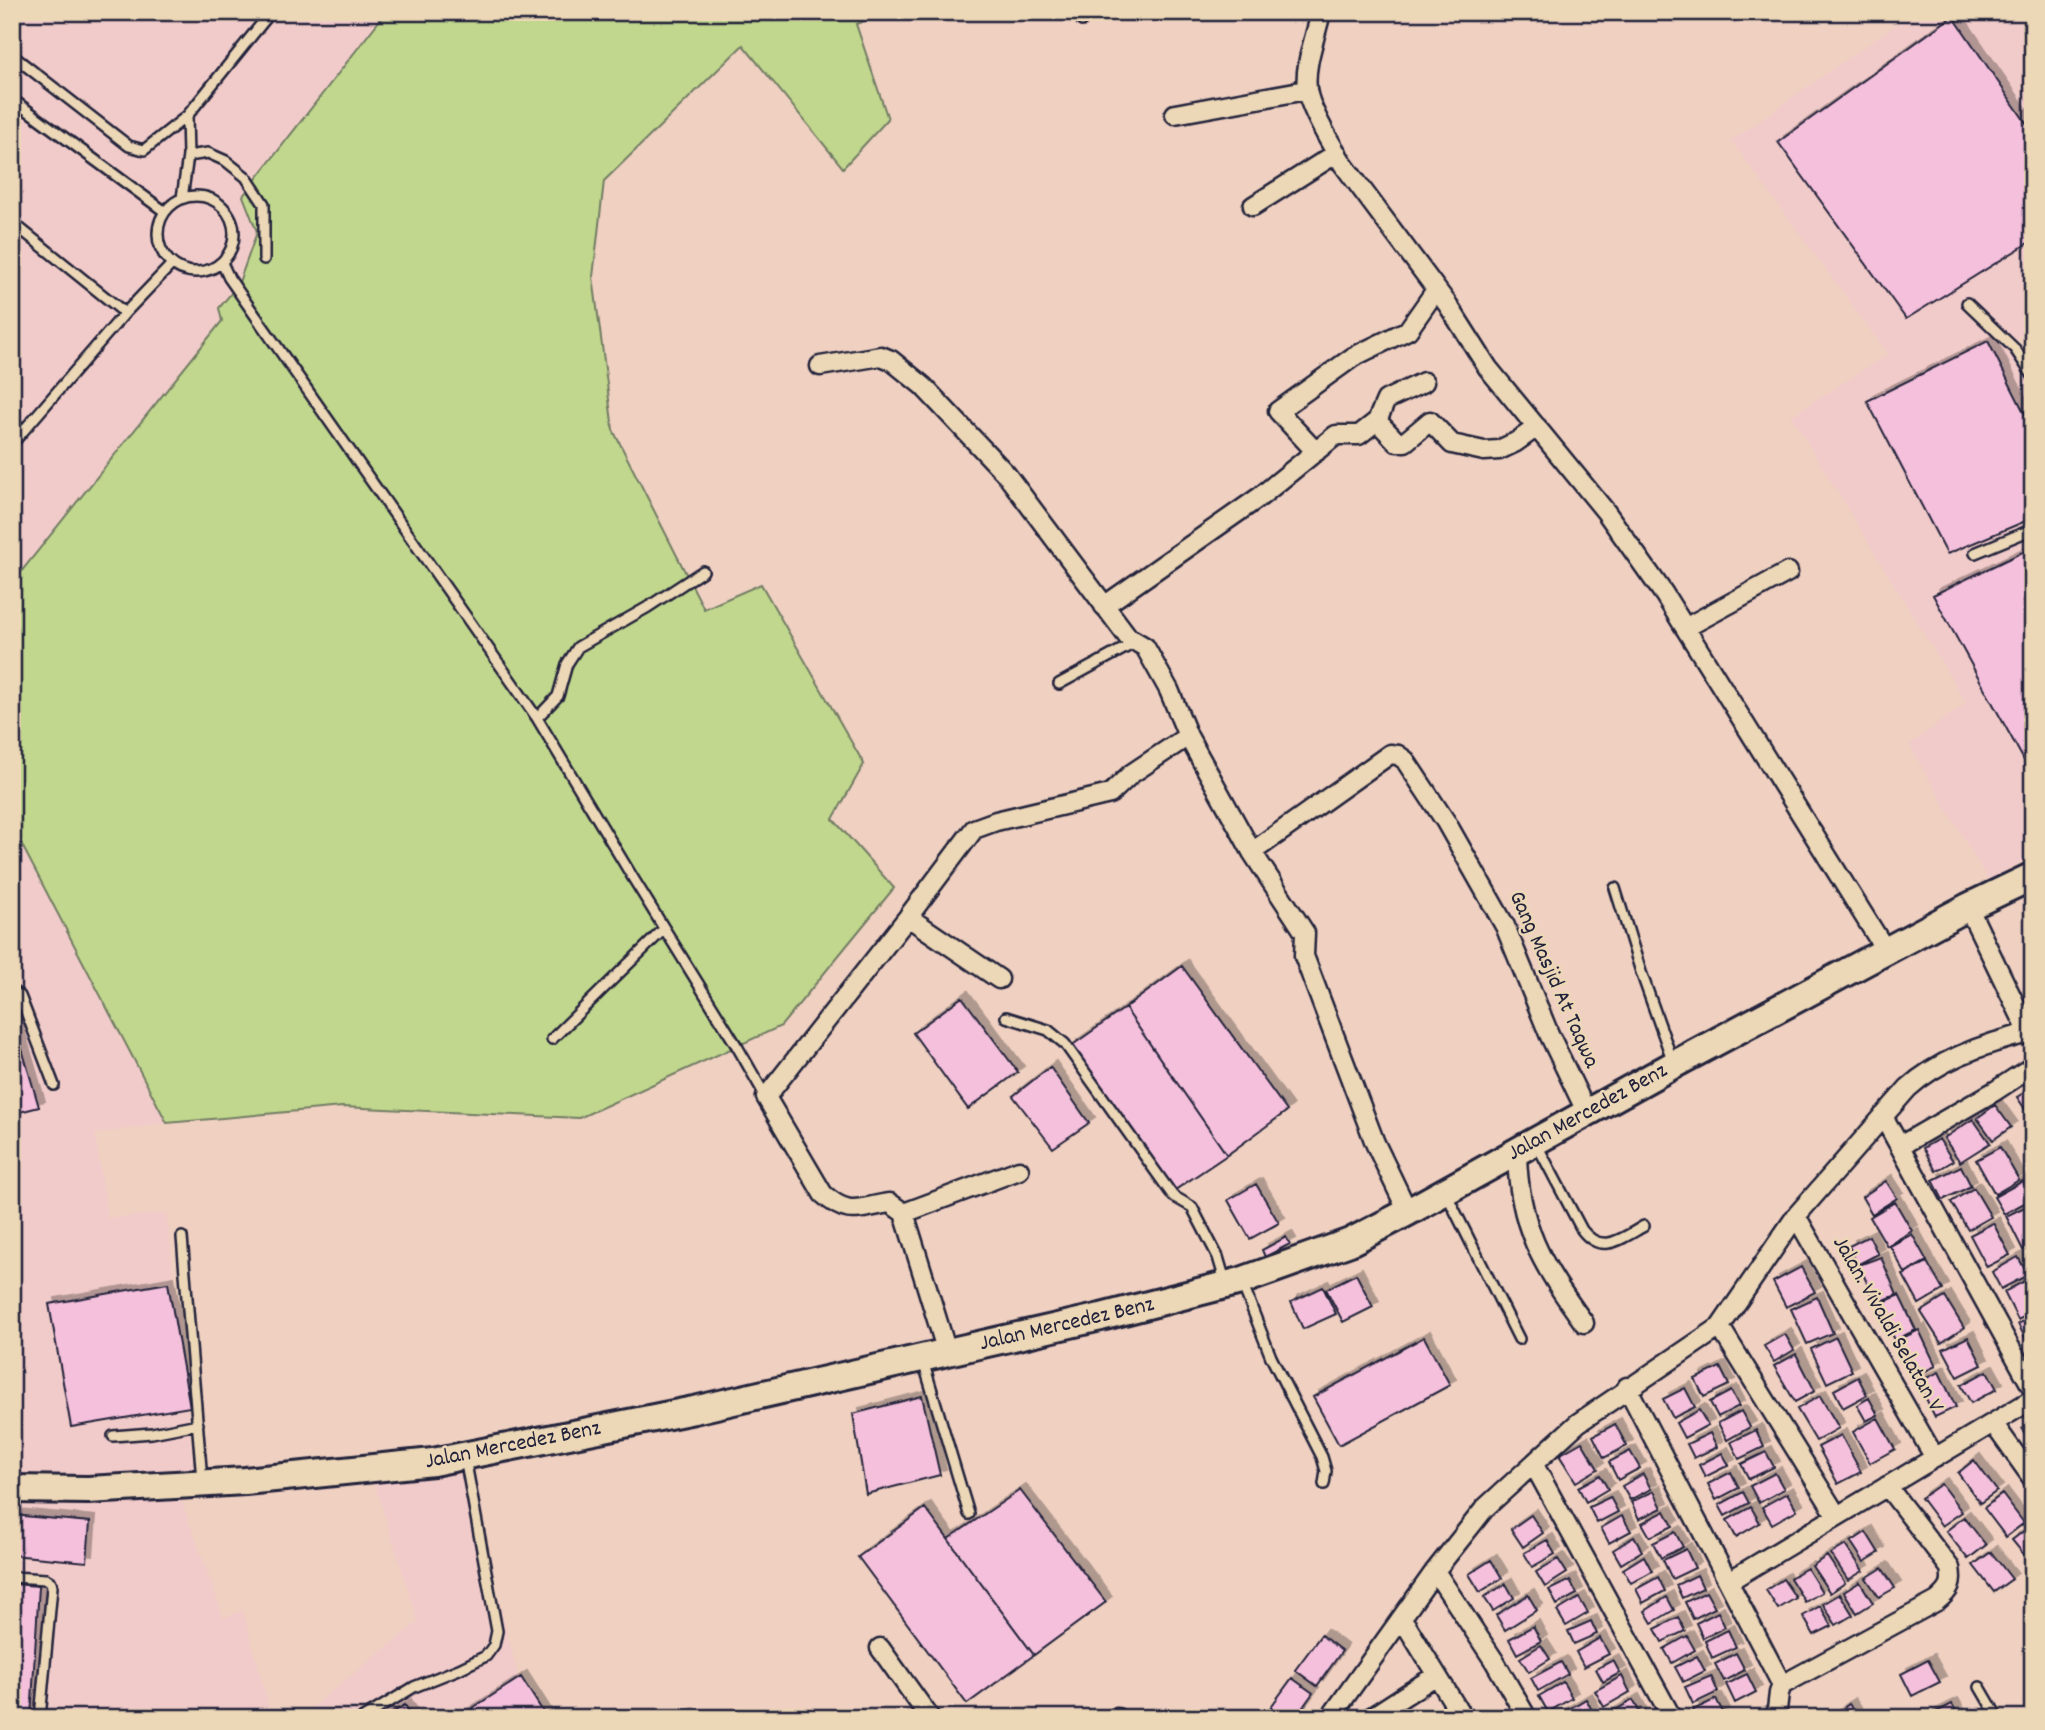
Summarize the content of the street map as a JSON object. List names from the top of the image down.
{
  "streets": {
    "main road": ["Jalan Mercedez Benz"],
    "street": ["Gang Masjid At Taqwa", "Jalan. Vivaldi Selatan V"]
  },
  "crossings": [
    ["Gang Masjid At Taqwa", "Jalan Mercedez Benz"]
  ]
}
